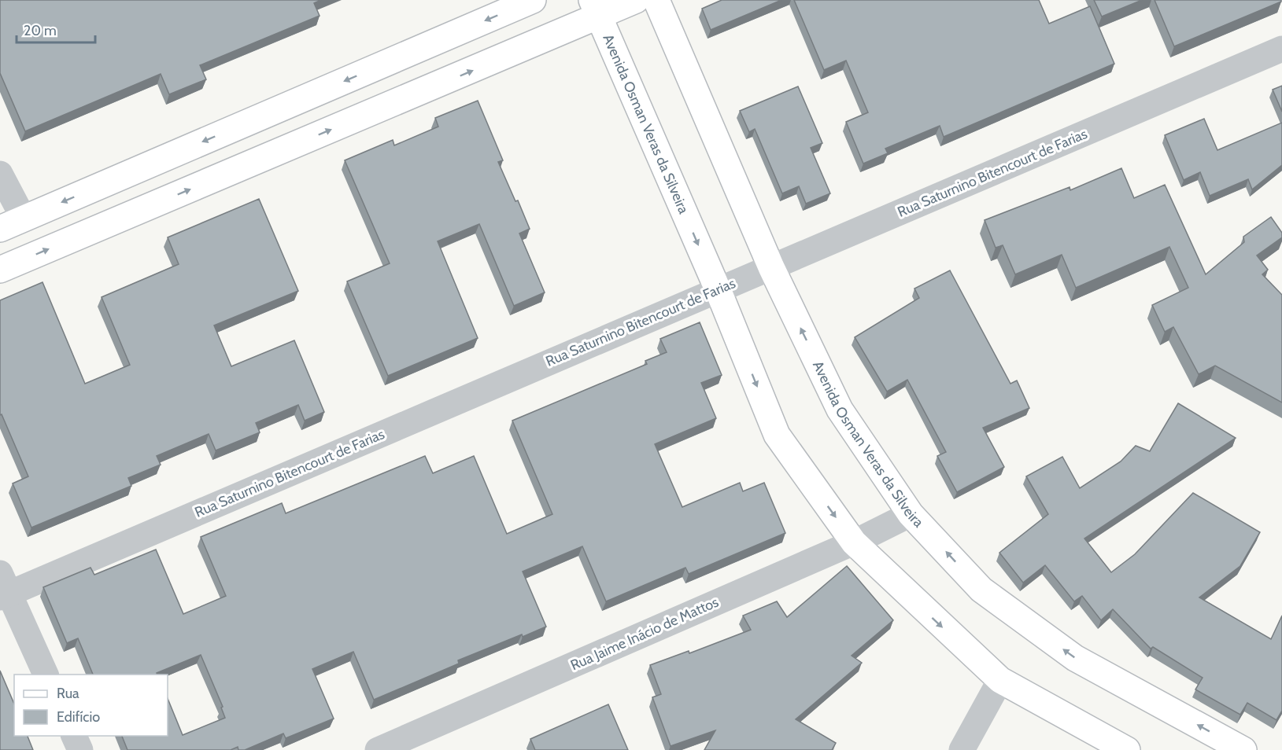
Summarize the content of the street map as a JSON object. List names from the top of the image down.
{
  "streets": {
    "main road": ["Avenida Osman Veras da Silveira"],
    "street": ["Rua Saturnino Bitencourt de Farias", "Rua Jaime Inácio de Mattos"]
  },
  "crossings": [
    ["Avenida Osman Veras da Silveira", "Rua Saturnino Bitencourt de Farias"],
    ["Avenida Osman Veras da Silveira", "Rua Jaime Inácio de Mattos"]
  ],
  "legend": ["Rua", "Edifício"],
  "scale_bar": "20 m"
}
